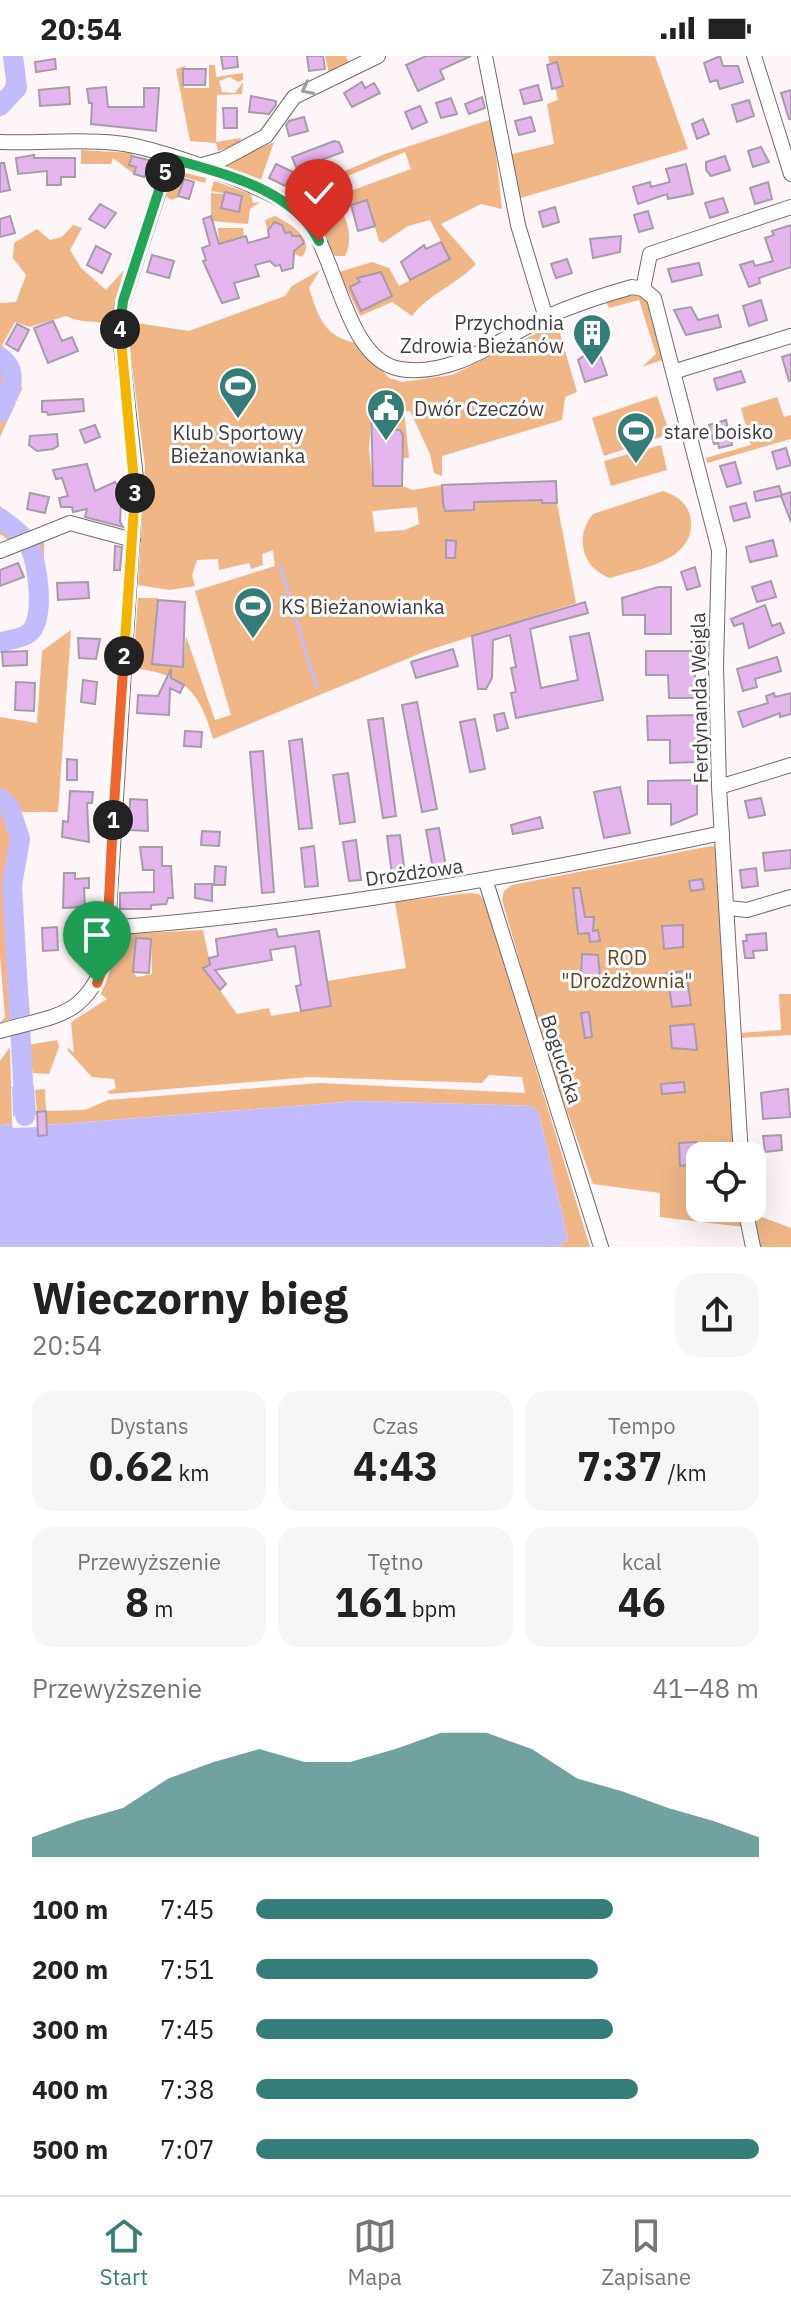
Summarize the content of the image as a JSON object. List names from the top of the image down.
{
  "streets": {
    "street": ["Ferdynanda Weigla", "Drożdżowa", "Bogucicka"]
  },
  "crossings": [
    ["Ferdynanda Weigla", "Drożdżowa"],
    ["Drożdżowa", "Bogucicka"]
  ],
  "parks": ["ROD \"Drożdżownia\""],
  "places": {
    "building": ["Przychodnia Zdrowia Bieżanów"],
    "sports": ["Klub Sportowy Bieżanowianka", "stare boisko", "KS Bieżanowianka"],
    "public building": ["Dwór Czeczów"]
  },
  "page": {
    "status": "20:54",
    "pins": [
      "5",
      "4",
      "3",
      "2",
      "1"
    ],
    "heading": ["Wieczorny bieg", "20:54"],
    "stats": [
      ["Dystans", "0.62 km"],
      ["Czas", "4:43"],
      ["Tempo", "7:37 /km"],
      ["Przewyższenie", "8 m"],
      ["Tętno", "161 bpm"],
      ["kcal", "46"]
    ],
    "chart": ["Przewyższenie", "41–48 m"],
    "list": [
      {
        "name": "100 m",
        "note": "7:45"
      },
      {
        "name": "200 m",
        "note": "7:51"
      },
      {
        "name": "300 m",
        "note": "7:45"
      },
      {
        "name": "400 m",
        "note": "7:38"
      },
      {
        "name": "500 m",
        "note": "7:07"
      }
    ],
    "tabs": ["Start", "Mapa", "Zapisane"]
  }
}
